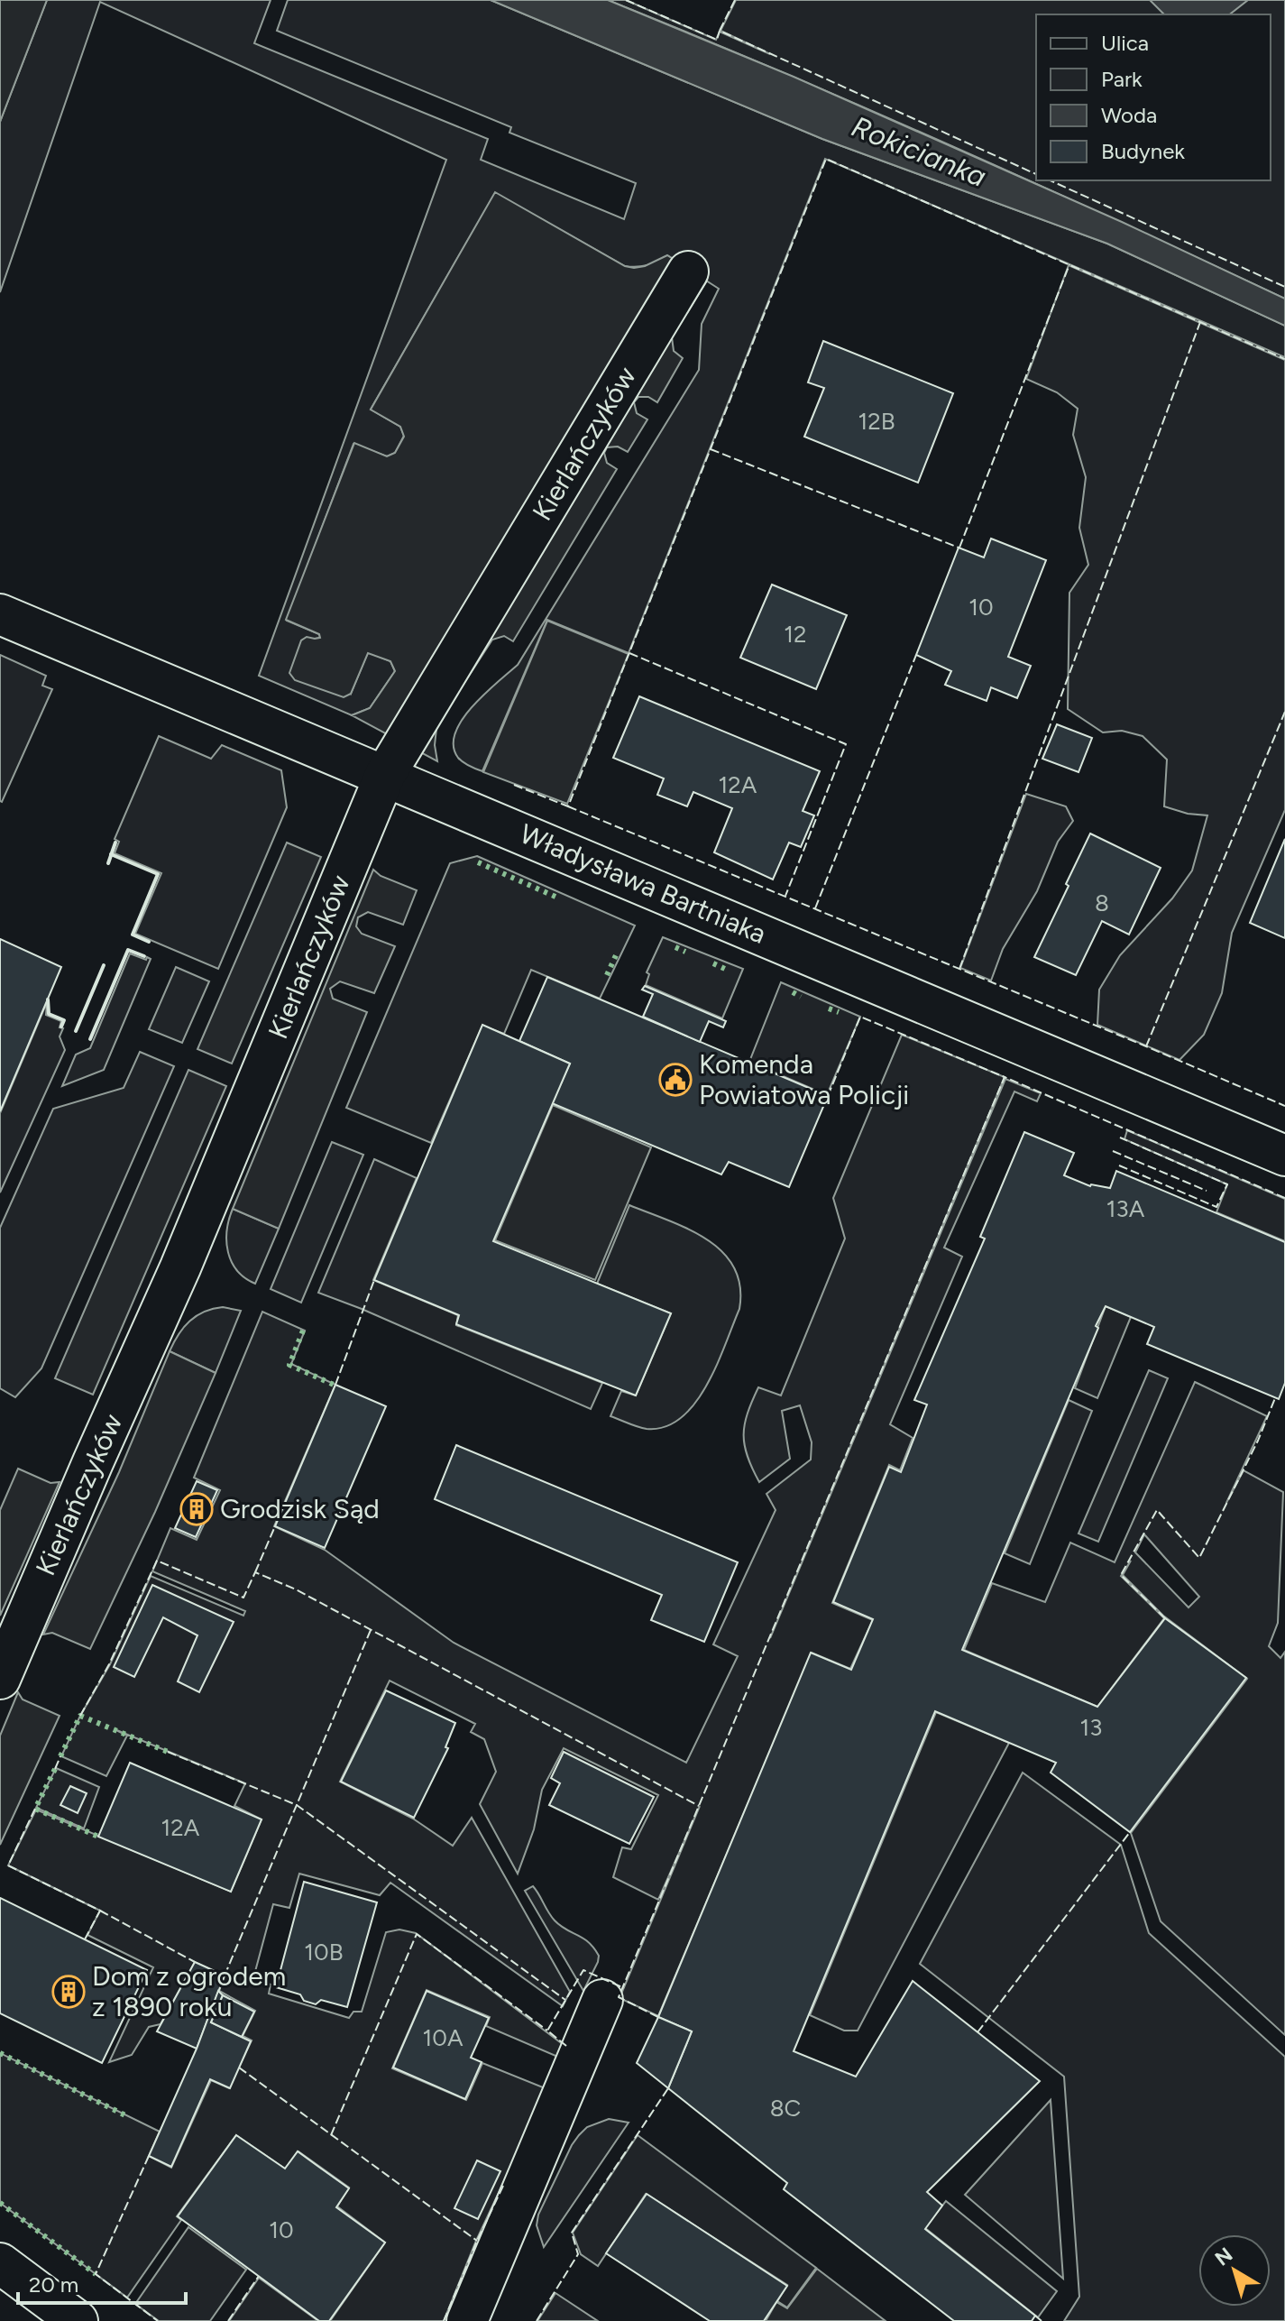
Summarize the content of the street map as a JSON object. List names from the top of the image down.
{
  "streets": {
    "street": ["Kierlańczyków", "Władysława Bartniaka"]
  },
  "crossings": [
    ["Kierlańczyków", "Władysława Bartniaka"]
  ],
  "water": ["Rokicianka"],
  "places": {
    "public building": ["Komenda Powiatowa Policji"],
    "building": ["Grodzisk Sąd", "Dom z ogrodem z 1890 roku"]
  },
  "house_numbers": [
    "12B",
    "10",
    "12",
    "12A",
    "8",
    "13A",
    "13",
    "12A",
    "10B",
    "10A",
    "8C",
    "10"
  ],
  "legend": [
    "Ulica",
    "Park",
    "Woda",
    "Budynek"
  ],
  "scale_bar": "20 m",
  "north": "top left"
}
